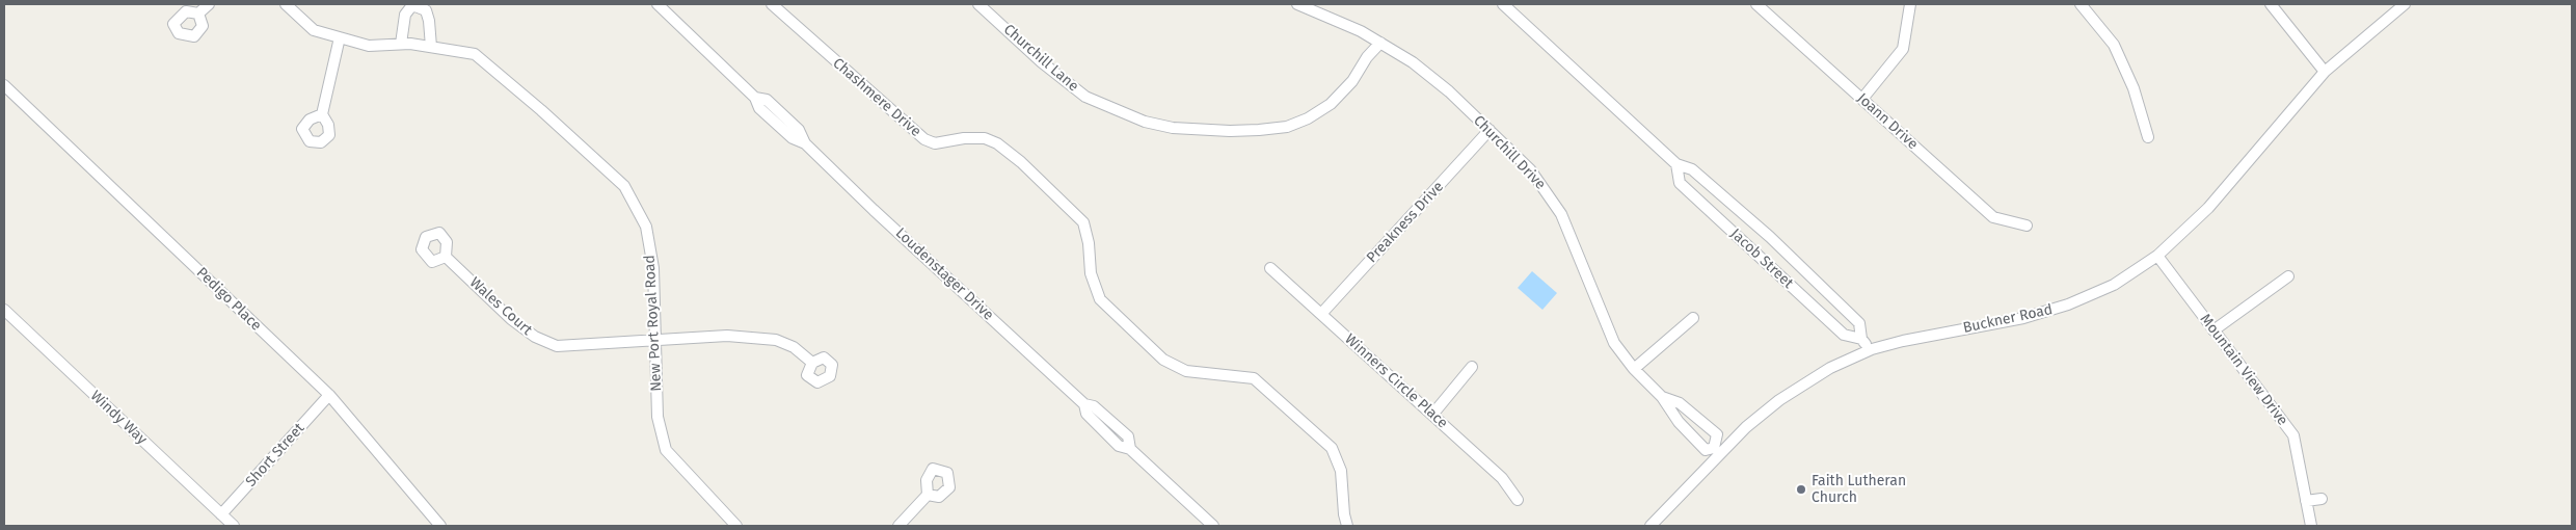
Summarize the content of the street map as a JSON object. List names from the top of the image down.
{
  "streets": {
    "street": [
      "Churchill Lane",
      "Chashmere Drive",
      "Joann Drive",
      "Churchill Drive",
      "Preakness Drive",
      "Jacob Street",
      "Loudenstager Drive",
      "Pedigo Place",
      "Wales Court",
      "Buckner Road",
      "New Port Royal Road",
      "Mountain View Drive",
      "Winners Circle Place",
      "Windy Way",
      "Short Street"
    ]
  },
  "crossings": [
    ["Churchill Lane", "Churchill Drive"],
    ["Churchill Drive", "Preakness Drive"],
    ["Churchill Drive", "Buckner Road"],
    ["Preakness Drive", "Winners Circle Place"],
    ["Jacob Street", "Buckner Road"],
    ["Pedigo Place", "Short Street"],
    ["Wales Court", "New Port Royal Road"],
    ["Buckner Road", "Mountain View Drive"],
    ["Windy Way", "Short Street"]
  ],
  "places": ["Faith Lutheran Church"]
}
